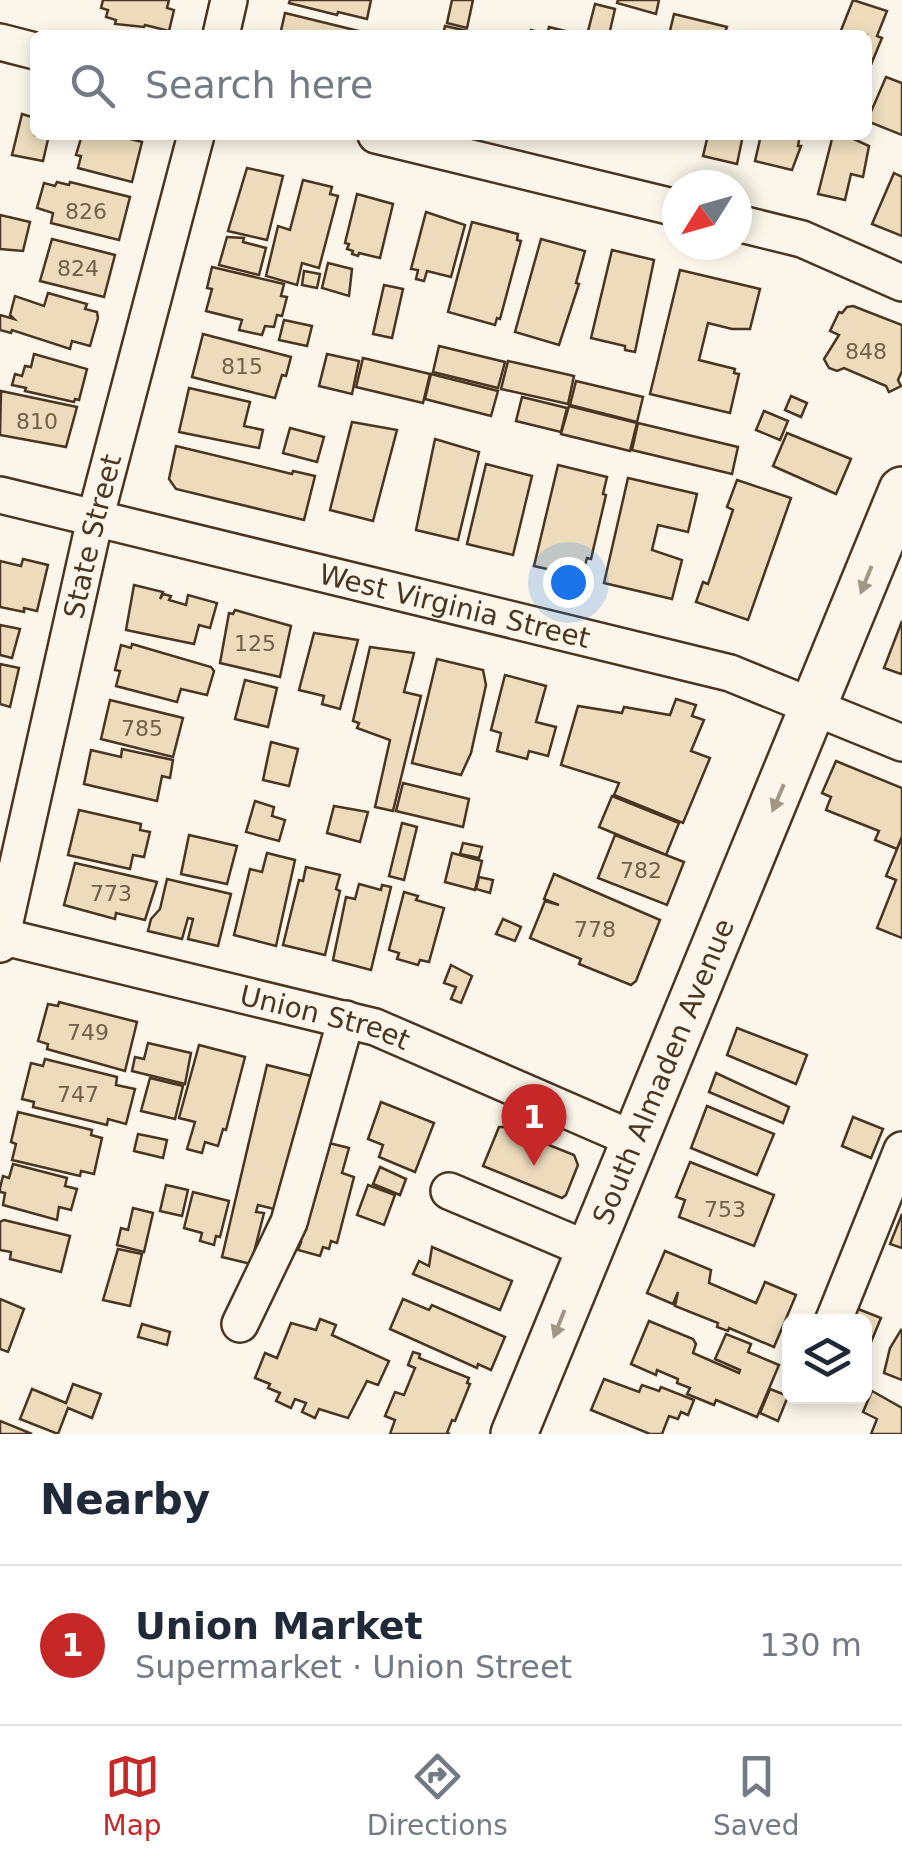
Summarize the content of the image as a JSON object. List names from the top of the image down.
{
  "streets": {
    "main road": ["South Almaden Avenue"],
    "street": ["State Street", "West Virginia Street", "Union Street"]
  },
  "crossings": [
    ["State Street", "West Virginia Street"],
    ["State Street", "Union Street"],
    ["West Virginia Street", "South Almaden Avenue"],
    ["Union Street", "South Almaden Avenue"]
  ],
  "one_way": ["South Almaden Avenue"],
  "house_numbers": [
    "826",
    "824",
    "848",
    "815",
    "810",
    "125",
    "785",
    "782",
    "773",
    "778",
    "749",
    "747",
    "753"
  ],
  "north": "bottom left",
  "page": {
    "search": "Search here",
    "pins": "1",
    "heading": "Nearby",
    "list": [
      {
        "mark": "1",
        "name": "Union Market",
        "note": "Supermarket · Union Street",
        "value": "130 m"
      }
    ],
    "nav": ["Map", "Directions", "Saved"]
  }
}
